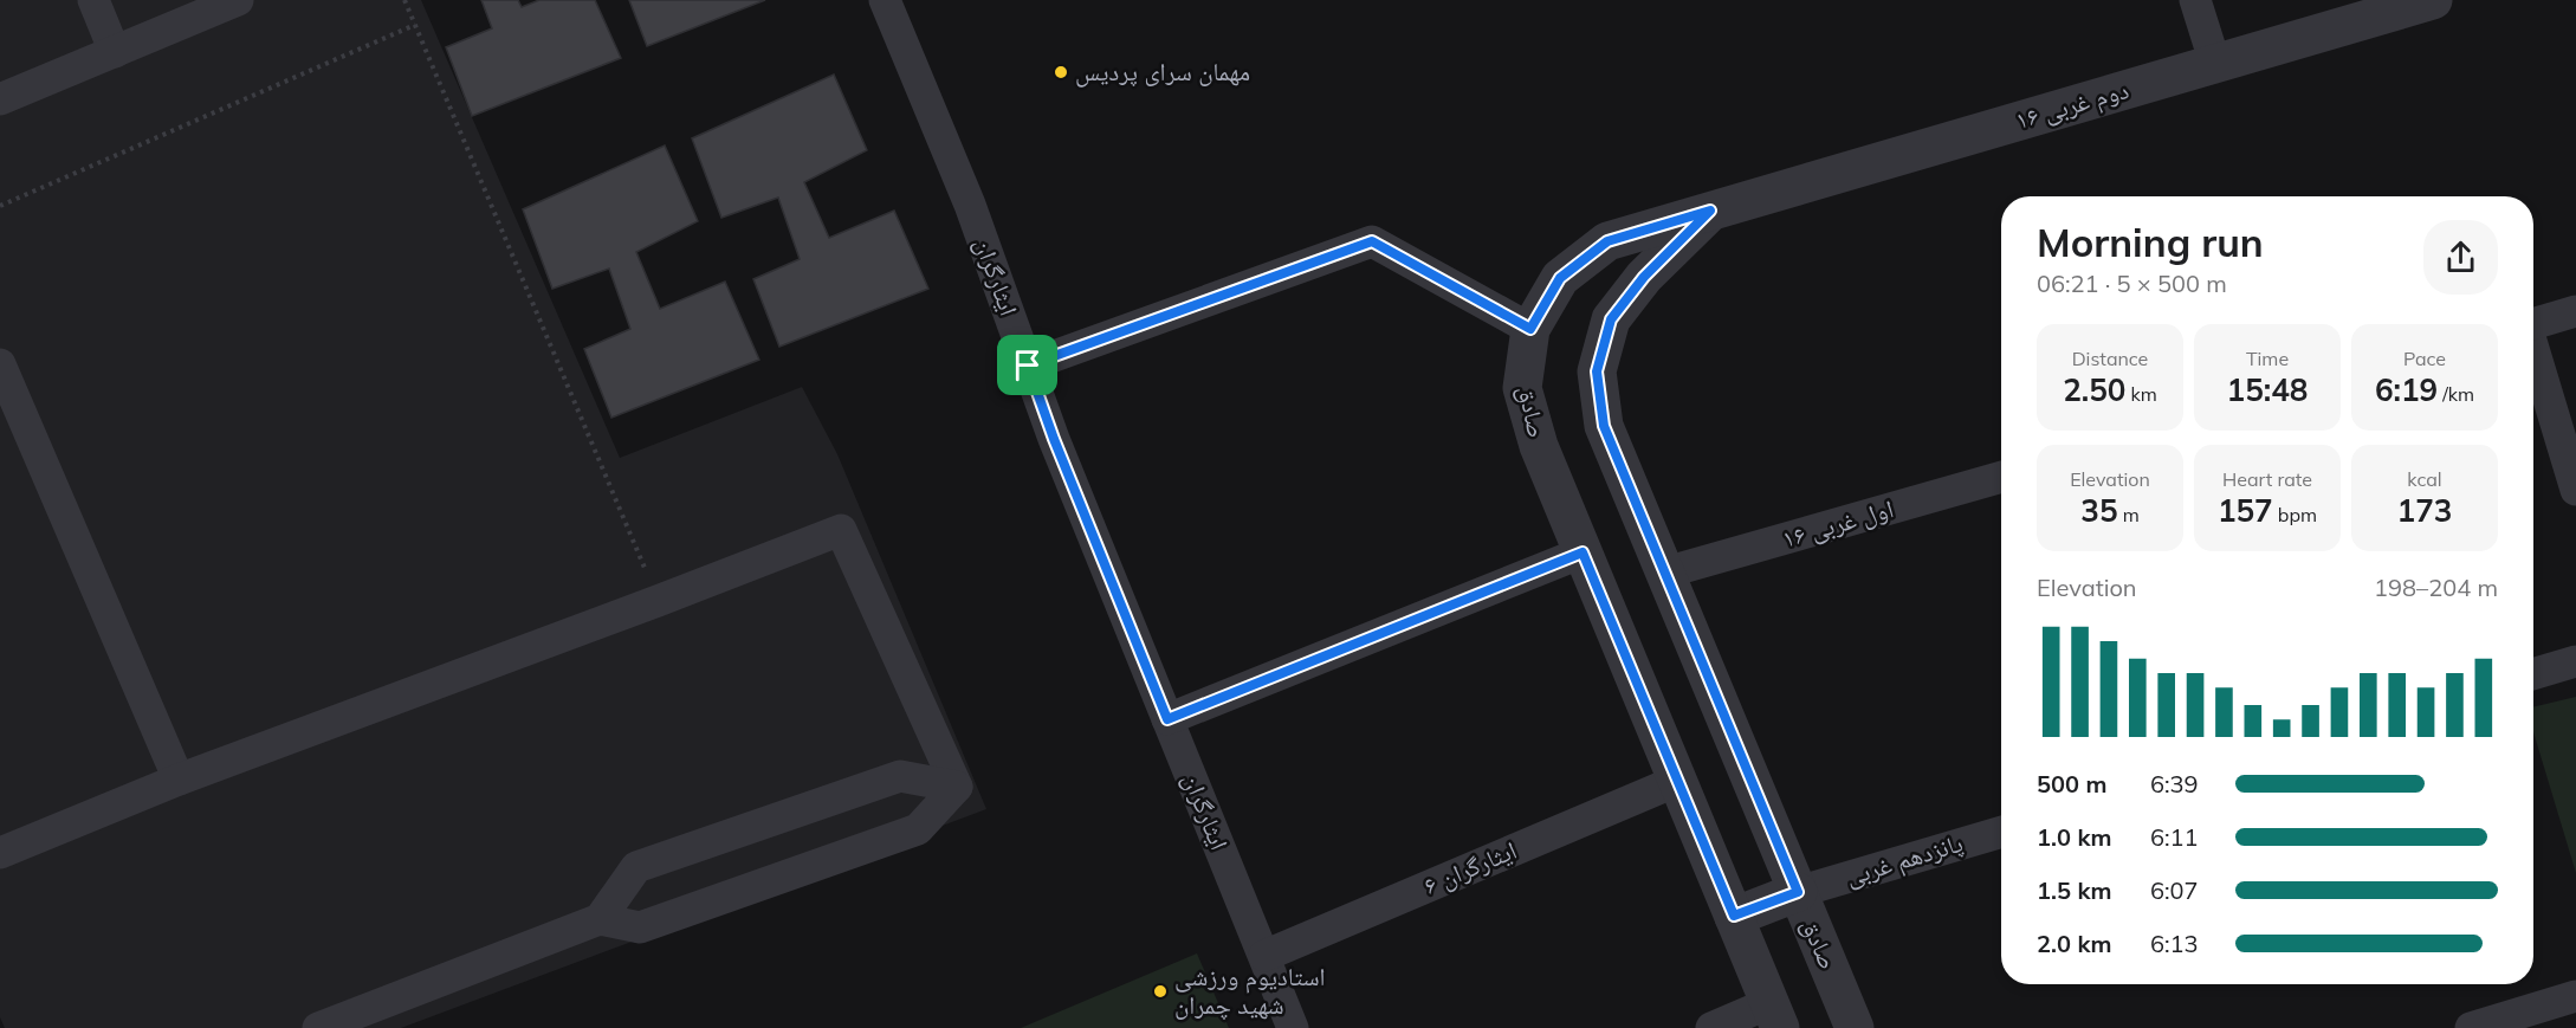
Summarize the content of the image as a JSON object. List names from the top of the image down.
{
  "streets": {
    "street": [
      "۱۶ دوم غربی",
      "ایثارگران",
      "صادق",
      "۱۶ اول غربی",
      "پانزدهم غربی",
      "ایثارگران ۶"
    ]
  },
  "crossings": [
    ["۱۶ دوم غربی", "صادق"],
    ["ایثارگران", "ایثارگران ۶"],
    ["صادق", "۱۶ اول غربی"],
    ["صادق", "پانزدهم غربی"],
    ["صادق", "ایثارگران ۶"]
  ],
  "places": ["مهمان سرای پردیس", "استادیوم ورزشی شهید چمران"],
  "page": {
    "heading": ["Morning run", "06:21 · 5 × 500 m"],
    "stats": [
      ["Distance", "2.50 km"],
      ["Time", "15:48"],
      ["Pace", "6:19 /km"],
      ["Elevation", "35 m"],
      ["Heart rate", "157 bpm"],
      ["kcal", "173"]
    ],
    "chart": ["Elevation", "198–204 m"],
    "list": [
      {
        "name": "500 m",
        "note": "6:39"
      },
      {
        "name": "1.0 km",
        "note": "6:11"
      },
      {
        "name": "1.5 km",
        "note": "6:07"
      },
      {
        "name": "2.0 km",
        "note": "6:13"
      }
    ]
  }
}
